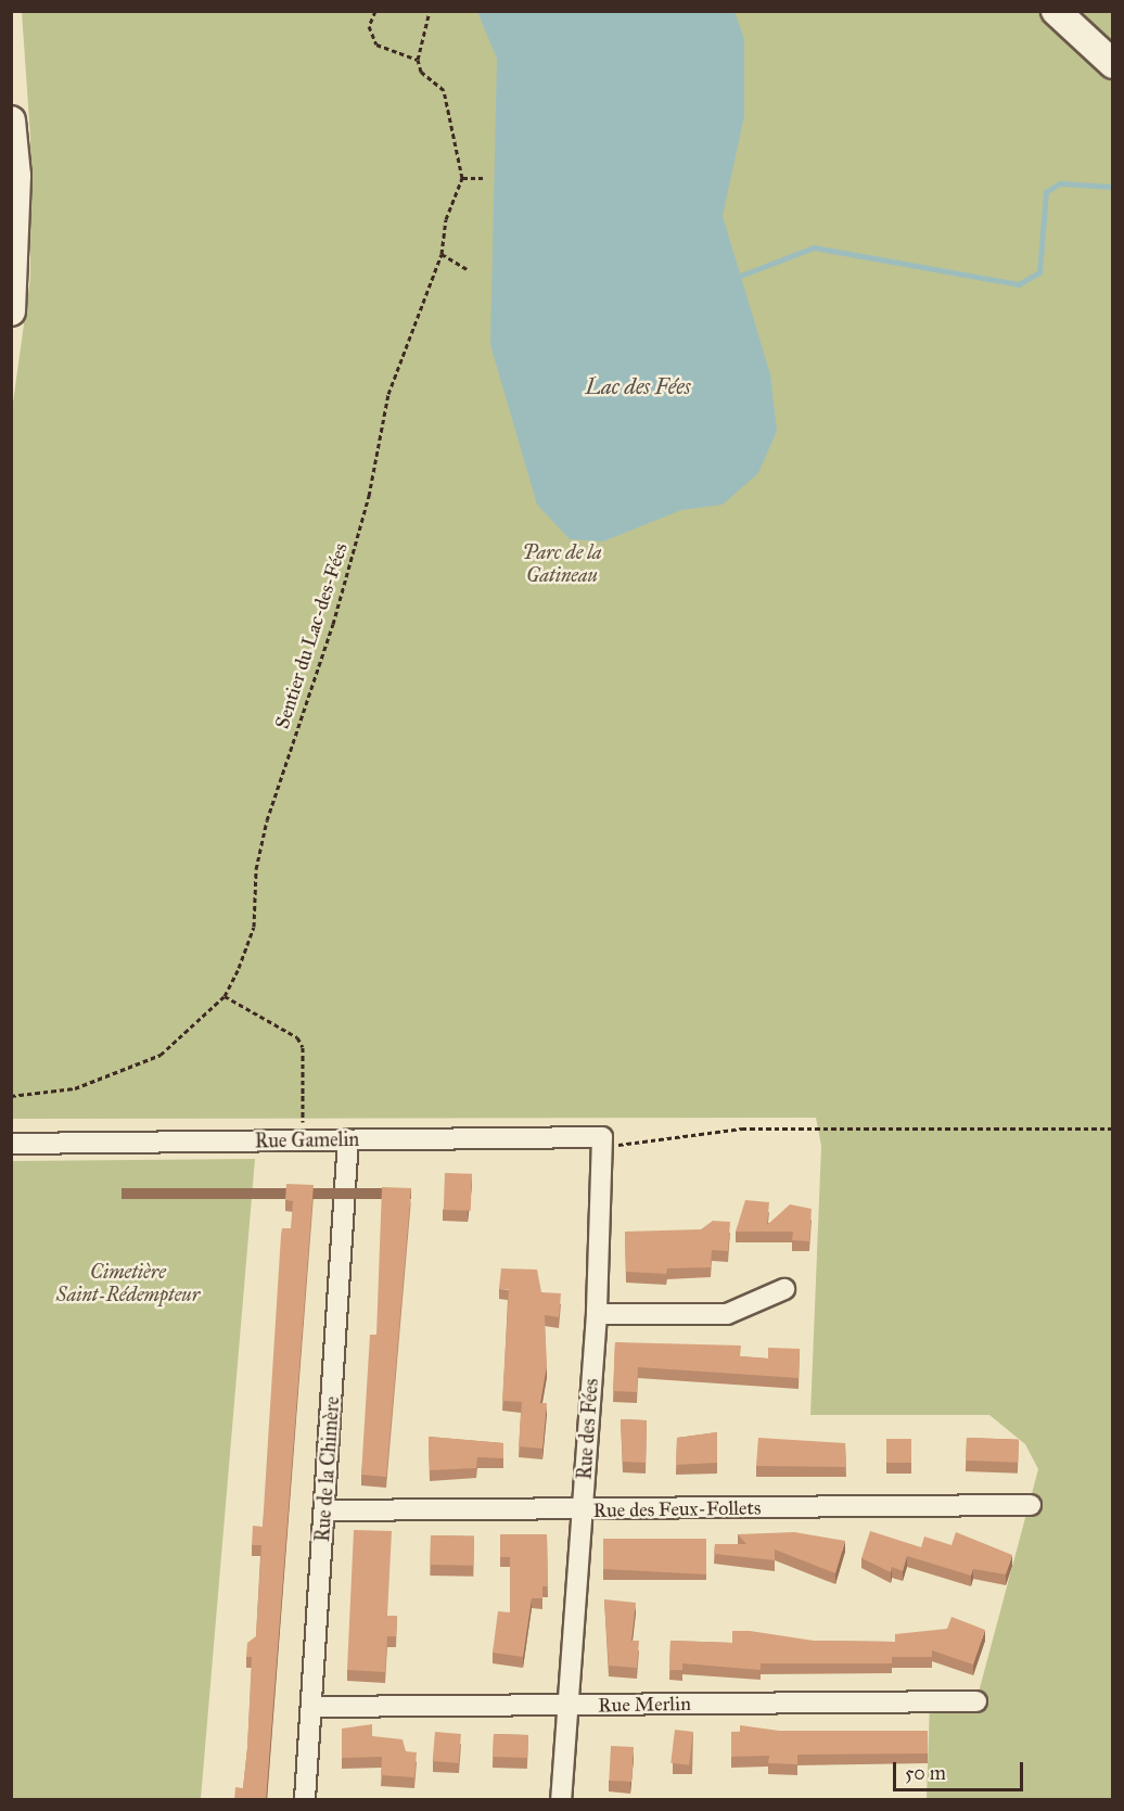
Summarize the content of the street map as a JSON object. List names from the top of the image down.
{
  "streets": {
    "street": [
      "Rue Gamelin",
      "Rue des Fées",
      "Rue de la Chimère",
      "Rue des Feux-Follets",
      "Rue Merlin"
    ],
    "path": ["Sentier du Lac-des-Fées"]
  },
  "crossings": [
    ["Rue Gamelin", "Rue des Fées"],
    ["Rue Gamelin", "Rue de la Chimère"],
    ["Rue des Fées", "Rue des Feux-Follets"],
    ["Rue des Fées", "Rue Merlin"],
    ["Rue de la Chimère", "Rue des Feux-Follets"],
    ["Rue de la Chimère", "Rue Merlin"]
  ],
  "water": ["Lac des Fées"],
  "parks": ["Parc de la Gatineau", "Cimetière Saint-Rédempteur"],
  "scale_bar": "50 m"
}
